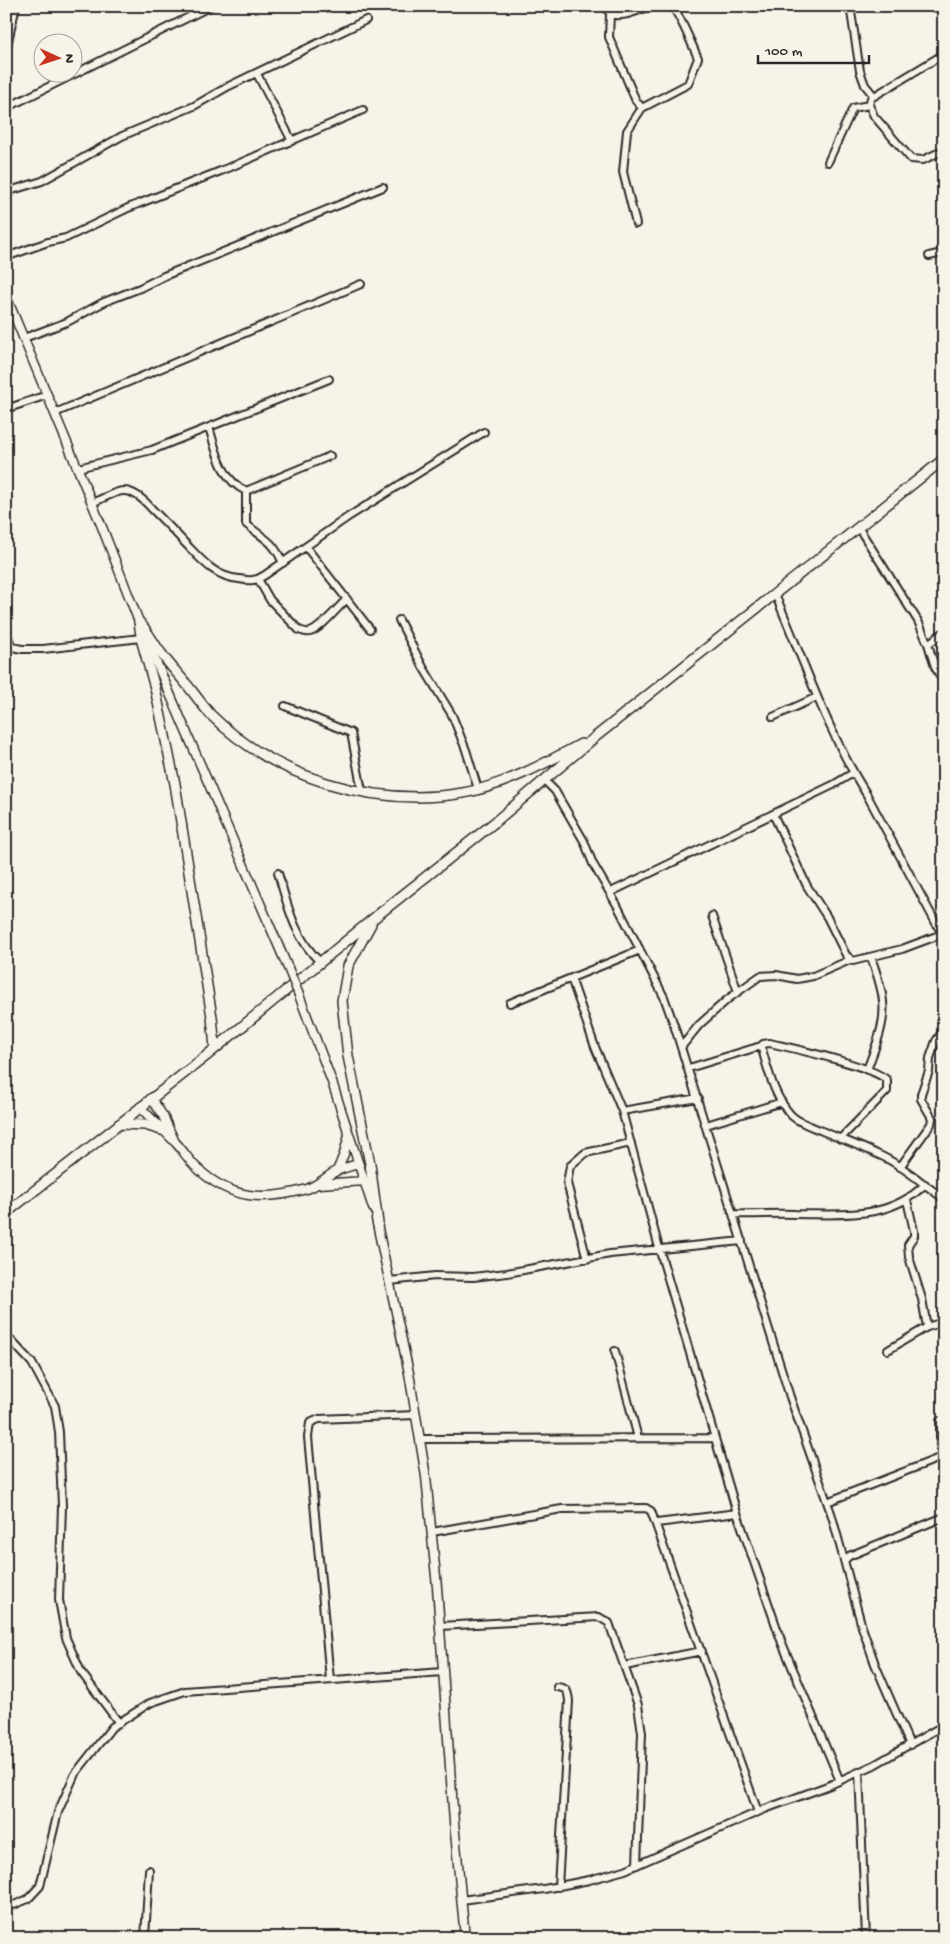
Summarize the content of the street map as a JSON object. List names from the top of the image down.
{
  "scale_bar": "100 m",
  "north": "right"
}
